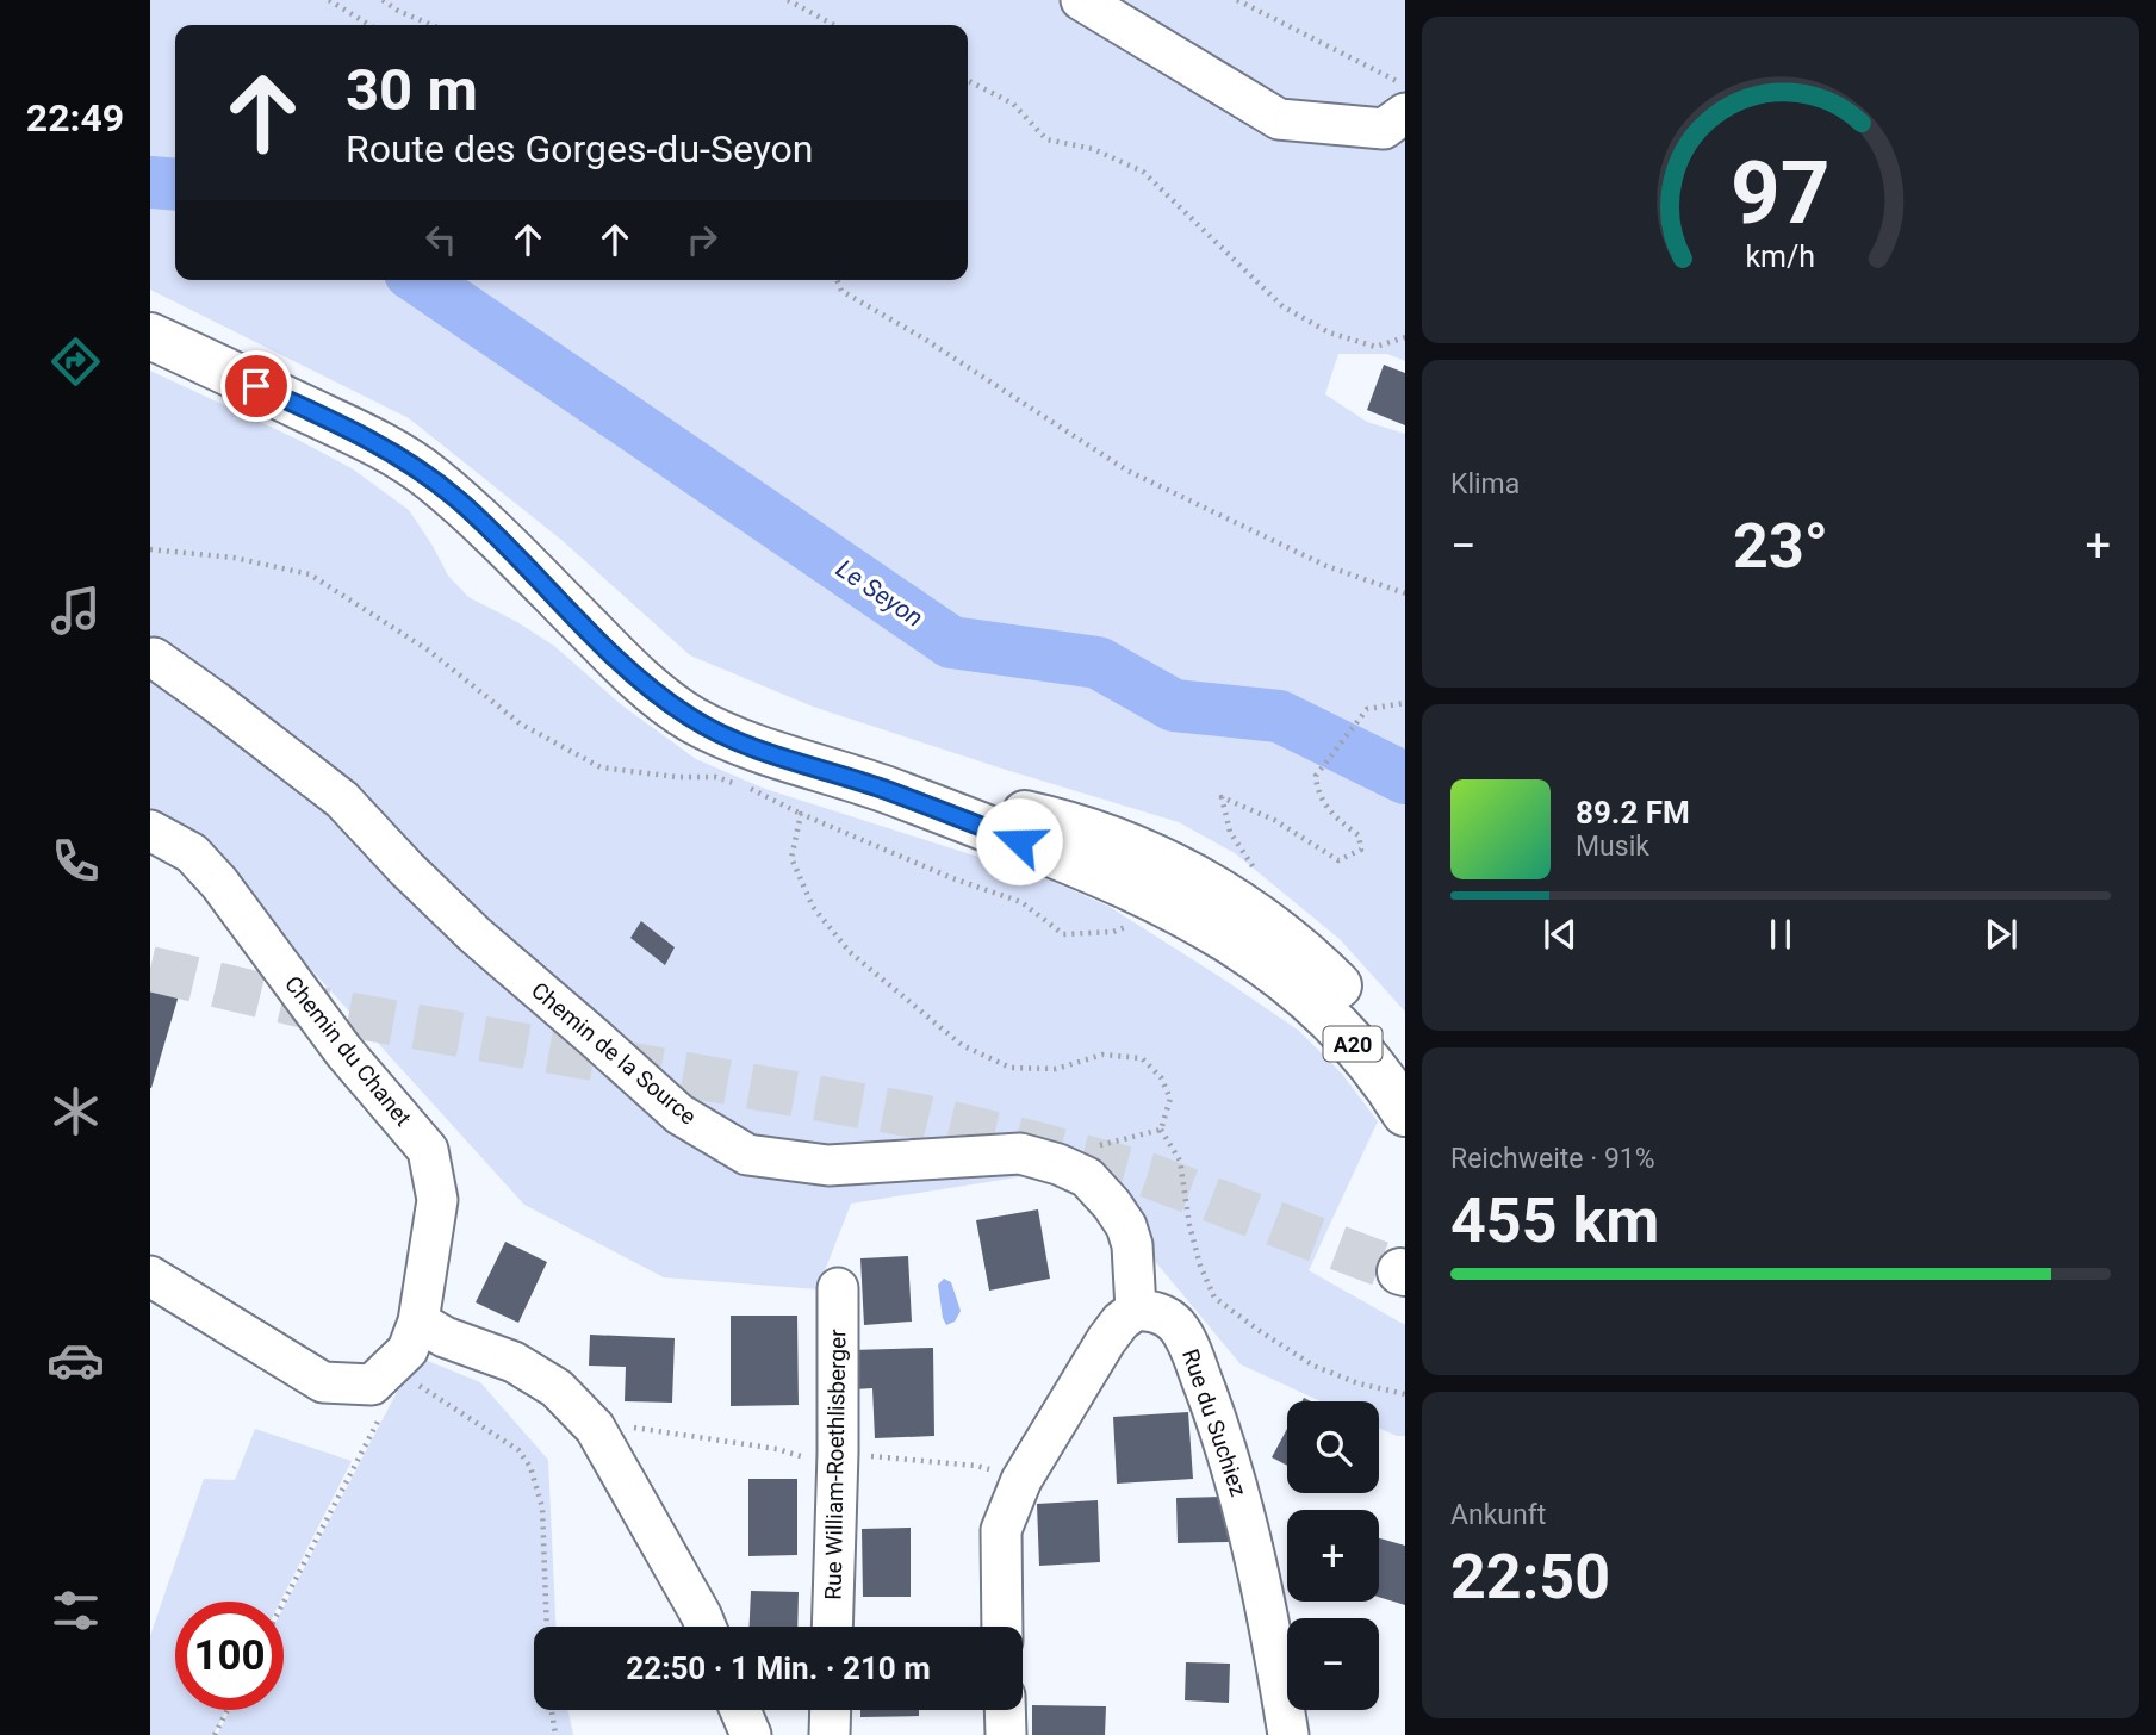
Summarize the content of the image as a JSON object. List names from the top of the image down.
{
  "streets": {
    "highway": ["A20"],
    "street": [
      "Chemin du Chanet",
      "Chemin de la Source",
      "Rue du Suchiez",
      "Rue William-Roethlisberger"
    ]
  },
  "crossings": [
    ["Chemin de la Source", "Rue du Suchiez"]
  ],
  "water": ["Le Seyon"],
  "page": {
    "tabs": "22:49",
    "turn": ["30 m", "Route des Gorges-du-Seyon"],
    "tile": [
      "Klima",
      ["Reichweite · 91%", "455 km"],
      ["Ankunft", "22:50"]
    ],
    "heat": ["−", "23°", "+"],
    "song": ["89.2 FM", "Musik"],
    "map_buttons": ["+", "−"],
    "limit": "100",
    "trip": "22:50 · 1 Min. · 210 m",
    "gauge": ["97", "km/h"]
  }
}
